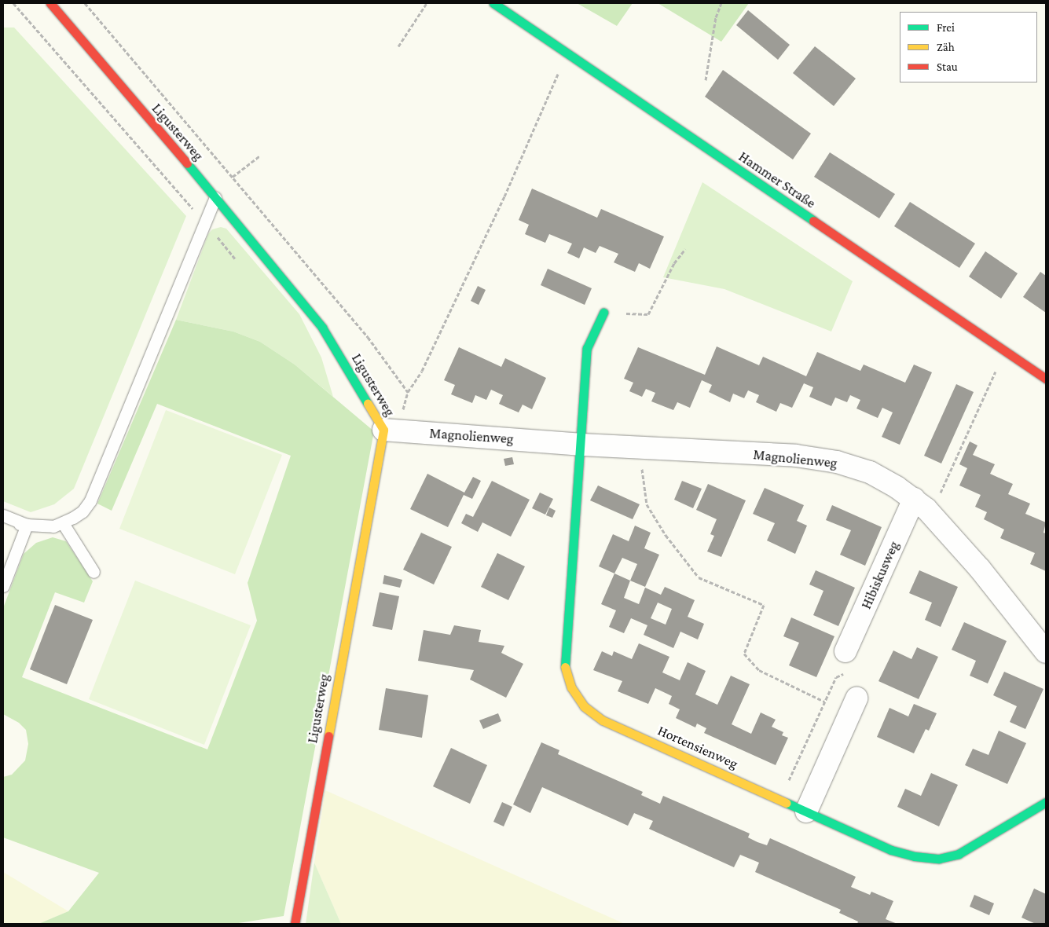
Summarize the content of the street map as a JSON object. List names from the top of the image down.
{
  "streets": {
    "street": [
      "Ligusterweg",
      "Hammer Straße",
      "Magnolienweg",
      "Hibiskusweg",
      "Hortensienweg"
    ]
  },
  "crossings": [
    ["Ligusterweg", "Magnolienweg"],
    ["Magnolienweg", "Hibiskusweg"],
    ["Magnolienweg", "Hortensienweg"]
  ],
  "legend": ["Frei", "Zäh", "Stau"]
}
